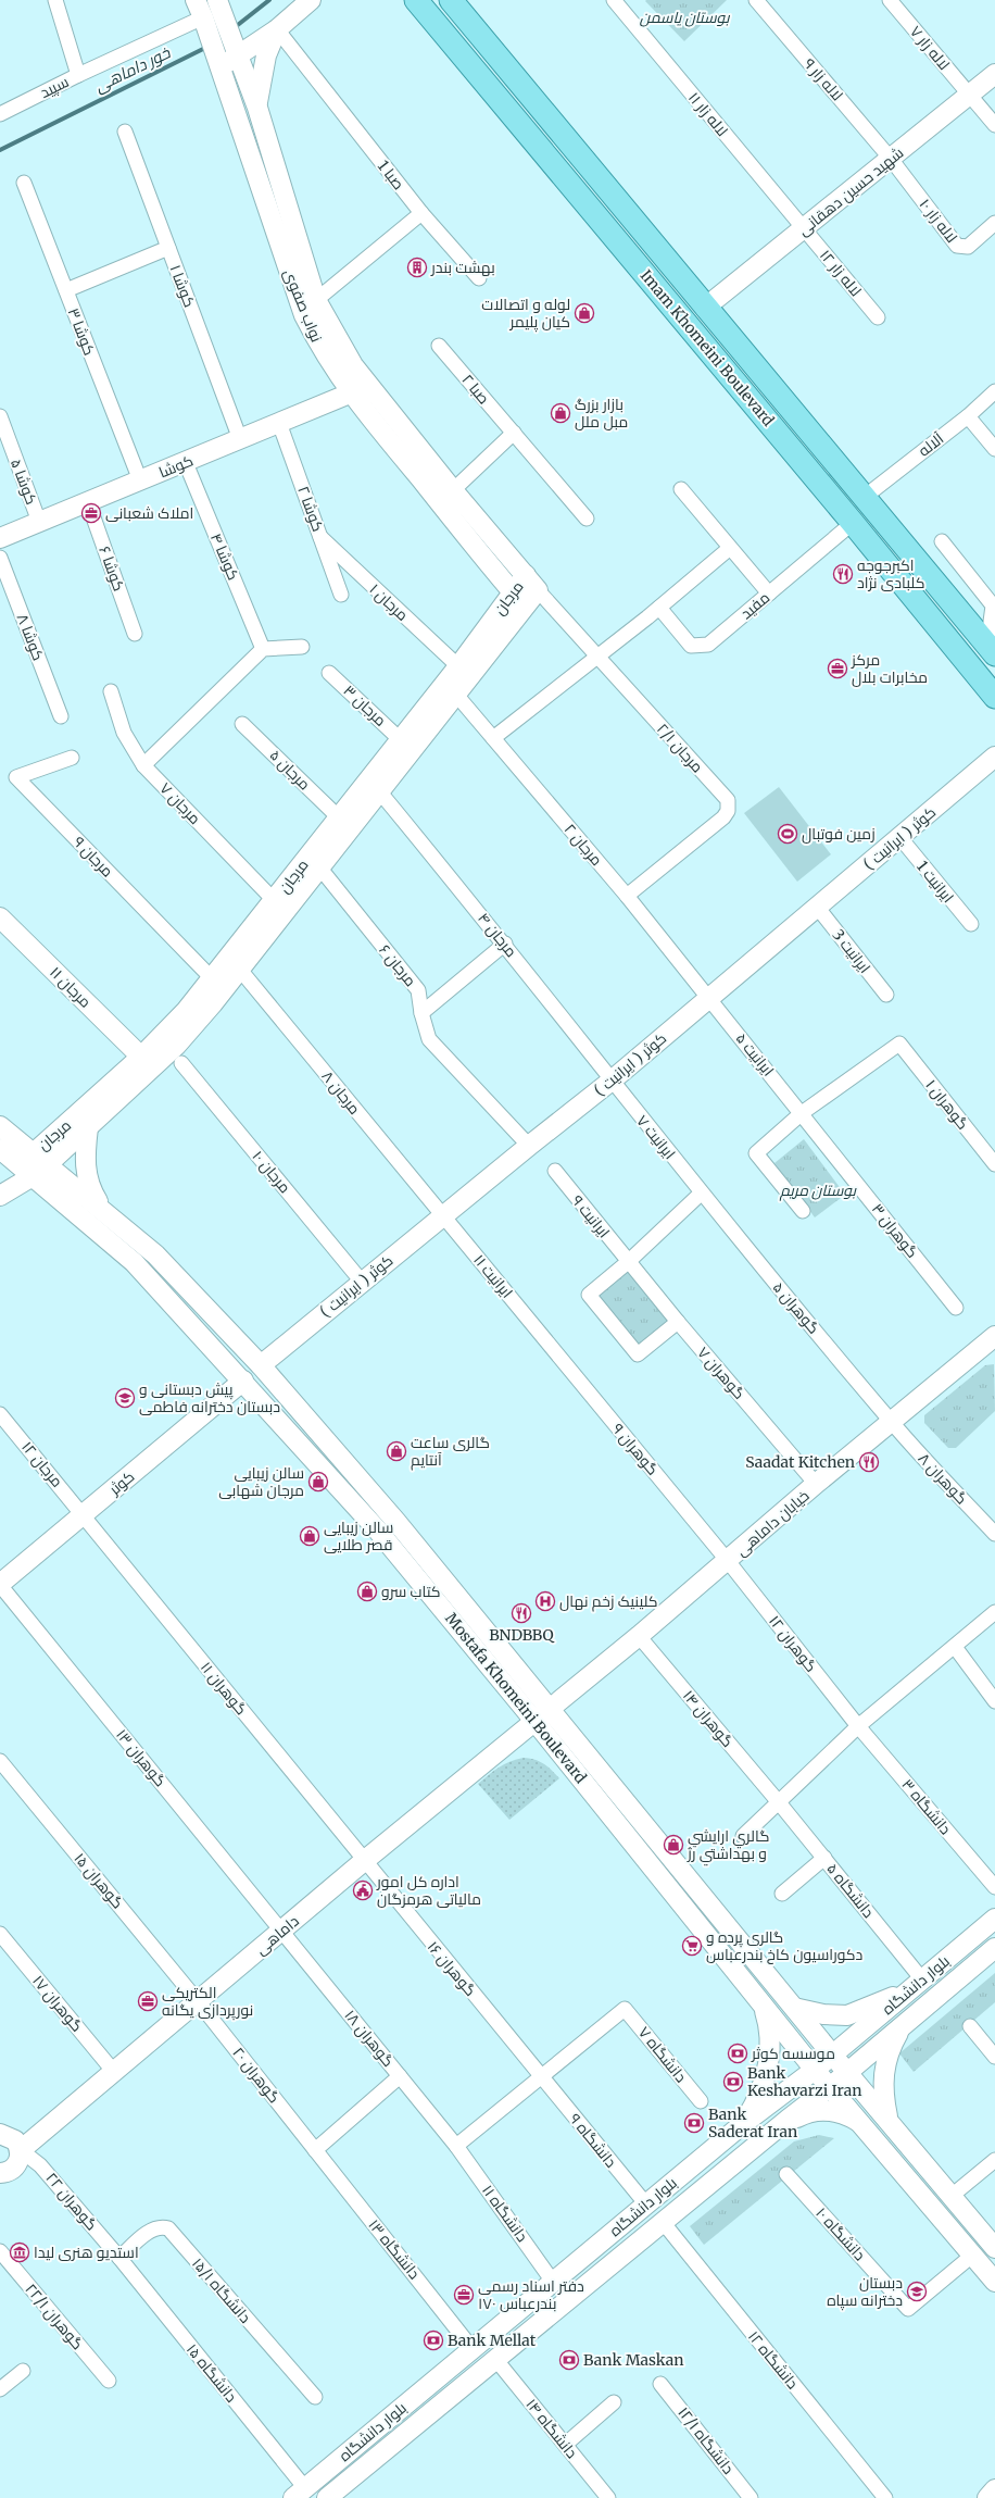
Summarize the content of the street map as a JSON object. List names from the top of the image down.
{
  "streets": {
    "main road": ["Imam Khomeini Boulevard"],
    "street": [
      "لاله زار ۷",
      "لاله زار ۹",
      "سپید",
      "لاله زار ۱۱",
      "صبا 1",
      "شهید حسین دهقانی",
      "لاله زار ۱۰",
      "لاله زار ۱۲",
      "کوشا ۱",
      "نواب صفوی",
      "کوشا ۳",
      "صبا ۲",
      "آلاله",
      "کوشا",
      "کوشا ۵",
      "کوشا ۲",
      "کوشا ۴",
      "کوشا ۶",
      "مرجان",
      "مرجان ۱",
      "مفید",
      "کوشا ۸",
      "مرجان ۳",
      "مرجان ۲/۱",
      "مرجان ۵",
      "مرجان ۷",
      "کوثر ( ایرانیت )",
      "مرجان ۲",
      "مرجان ۹",
      "ایرانیت 1",
      "مرجان ۴",
      "ایرانیت 3",
      "مرجان ۶",
      "مرجان ۱۱",
      "ایرانیت ۵",
      "مرجان ۸",
      "گوهران ۱",
      "ایرانیت ۷",
      "مرجان ۱۰",
      "ایرانیت ۹",
      "گوهران ۳",
      "ایرانیت ۱۱",
      "گوهران ۵",
      "گوهران ۷",
      "گوهران ۹",
      "مرجان ۱۲",
      "گوهران ۸",
      "کوثر",
      "خیابان داماهی",
      "گوهران ۱۲",
      "گوهران ۱۱",
      "Mostafa Khomeini Boulevard",
      "گوهران ۱۴",
      "گوهران ۱۳",
      "دانشگاه ۳",
      "گوهران ۱۵",
      "دانشگاه ۵",
      "داماهی",
      "گوهران ۱۶",
      "بلوار دانشگاه",
      "گوهران ۱۷",
      "گوهران ۱۸",
      "دانشگاه ۷",
      "گوهران ۲۰",
      "دانشگاه ۹",
      "گوهران ۲۲",
      "دانشگاه ۱۱",
      "دانشگاه ۱۰",
      "دانشگاه ۱۳",
      "دانشگاه ۱۵/۱",
      "گوهران ۲۲/۱",
      "دانشگاه ۱۲",
      "دانشگاه ۱۵",
      "دانشگاه ۱۴",
      "دانشگاه ۱۲/۱"
    ]
  },
  "crossings": [
    ["لاله زار ۷", "شهید حسین دهقانی"],
    ["لاله زار ۹", "شهید حسین دهقانی"],
    ["لاله زار ۹", "لاله زار ۱۰"],
    ["سپید", "نواب صفوی"],
    ["لاله زار ۱۱", "شهید حسین دهقانی"],
    ["لاله زار ۱۱", "لاله زار ۱۲"],
    ["شهید حسین دهقانی", "لاله زار ۱۰"],
    ["شهید حسین دهقانی", "لاله زار ۱۲"],
    ["شهید حسین دهقانی", "Imam Khomeini Boulevard"],
    ["کوشا ۱", "کوشا"],
    ["نواب صفوی", "کوشا"],
    ["نواب صفوی", "مرجان"],
    ["نواب صفوی", "مرجان ۲/۱"],
    ["کوشا ۳", "کوشا"],
    ["Imam Khomeini Boulevard", "آلاله"],
    ["Imam Khomeini Boulevard", "مفید"],
    ["کوشا", "کوشا ۵"],
    ["کوشا", "کوشا ۲"],
    ["کوشا", "کوشا ۴"],
    ["کوشا", "کوشا ۶"],
    ["کوشا ۲", "مرجان ۱"],
    ["مرجان", "مرجان ۱"],
    ["مرجان", "مرجان ۳"],
    ["مرجان", "مرجان ۲/۱"],
    ["مرجان", "مرجان ۵"],
    ["مرجان", "مرجان ۷"],
    ["مرجان", "مرجان ۲"],
    ["مرجان", "مرجان ۹"],
    ["مرجان", "مرجان ۴"],
    ["مرجان", "مرجان ۶"],
    ["مرجان", "مرجان ۱۱"],
    ["مرجان", "مرجان ۸"],
    ["مرجان", "Mostafa Khomeini Boulevard"],
    ["مرجان ۲/۱", "مرجان ۲"],
    ["کوثر ( ایرانیت )", "مرجان ۲"],
    ["کوثر ( ایرانیت )", "ایرانیت 1"],
    ["کوثر ( ایرانیت )", "مرجان ۴"],
    ["کوثر ( ایرانیت )", "ایرانیت 3"],
    ["کوثر ( ایرانیت )", "مرجان ۶"],
    ["کوثر ( ایرانیت )", "ایرانیت ۵"],
    ["کوثر ( ایرانیت )", "مرجان ۸"],
    ["کوثر ( ایرانیت )", "ایرانیت ۷"],
    ["کوثر ( ایرانیت )", "مرجان ۱۰"],
    ["کوثر ( ایرانیت )", "ایرانیت ۱۱"],
    ["کوثر ( ایرانیت )", "Mostafa Khomeini Boulevard"],
    ["مرجان ۲", "ایرانیت ۵"],
    ["مرجان ۴", "ایرانیت ۷"],
    ["ایرانیت ۵", "گوهران ۱"],
    ["ایرانیت ۵", "گوهران ۳"],
    ["مرجان ۸", "ایرانیت ۱۱"],
    ["گوهران ۱", "گوهران ۳"],
    ["ایرانیت ۷", "گوهران ۵"],
    ["ایرانیت ۹", "گوهران ۷"],
    ["ایرانیت ۱۱", "گوهران ۹"],
    ["گوهران ۵", "گوهران ۸"],
    ["گوهران ۵", "خیابان داماهی"],
    ["گوهران ۷", "خیابان داماهی"],
    ["گوهران ۹", "خیابان داماهی"],
    ["گوهران ۹", "گوهران ۱۲"],
    ["مرجان ۱۲", "کوثر"],
    ["مرجان ۱۲", "گوهران ۱۱"],
    ["گوهران ۸", "خیابان داماهی"],
    ["کوثر", "گوهران ۱۱"],
    ["کوثر", "Mostafa Khomeini Boulevard"],
    ["کوثر", "گوهران ۱۳"],
    ["خیابان داماهی", "گوهران ۱۲"],
    ["خیابان داماهی", "Mostafa Khomeini Boulevard"],
    ["خیابان داماهی", "گوهران ۱۴"],
    ["خیابان داماهی", "داماهی"],
    ["گوهران ۱۲", "دانشگاه ۳"],
    ["گوهران ۱۱", "داماهی"],
    ["گوهران ۱۱", "گوهران ۱۶"],
    ["Mostafa Khomeini Boulevard", "داماهی"],
    ["Mostafa Khomeini Boulevard", "بلوار دانشگاه"],
    ["Mostafa Khomeini Boulevard", "دانشگاه ۱۰"],
    ["گوهران ۱۴", "دانشگاه ۵"],
    ["گوهران ۱۳", "داماهی"],
    ["گوهران ۱۳", "گوهران ۱۸"],
    ["گوهران ۱۵", "داماهی"],
    ["گوهران ۱۵", "گوهران ۲۰"],
    ["دانشگاه ۵", "بلوار دانشگاه"],
    ["داماهی", "گوهران ۱۶"],
    ["داماهی", "گوهران ۱۷"],
    ["داماهی", "گوهران ۱۸"],
    ["داماهی", "گوهران ۲۰"],
    ["داماهی", "گوهران ۲۲"],
    ["گوهران ۱۶", "دانشگاه ۷"],
    ["گوهران ۱۶", "دانشگاه ۹"],
    ["بلوار دانشگاه", "دانشگاه ۹"],
    ["بلوار دانشگاه", "دانشگاه ۱۱"],
    ["بلوار دانشگاه", "دانشگاه ۱۳"],
    ["بلوار دانشگاه", "دانشگاه ۱۲"],
    ["بلوار دانشگاه", "دانشگاه ۱۵"],
    ["بلوار دانشگاه", "دانشگاه ۱۴"],
    ["گوهران ۱۸", "دانشگاه ۱۱"],
    ["دانشگاه ۷", "دانشگاه ۹"],
    ["گوهران ۲۰", "دانشگاه ۱۳"],
    ["گوهران ۲۲", "دانشگاه ۱۵/۱"],
    ["گوهران ۲۲", "دانشگاه ۱۵"],
    ["دانشگاه ۱۵/۱", "دانشگاه ۱۵"]
  ],
  "water": ["خور داماهی"],
  "parks": ["بوستان یاسمن", "بوستان مریم"],
  "places": {
    "building": ["بهشت بندر"],
    "shop": [
      "لوله و اتصالات کیان پلیمر",
      "بازار بزرگ مبل ملل",
      "گالری ساعت آنتایم",
      "سالن زیبایی مرجان شهابی",
      "سالن زیبایی قصر طلایی",
      "کتاب سرو",
      "گالري ارايشي و بهداشتي رژ"
    ],
    "office": [
      "املاک شعبانی",
      "مرکز مخابرات بلال",
      "الکتریکی نورپردازی یگانه",
      "دفتر اسناد رسمی ۱۷۰ بندرعباس"
    ],
    "restaurant": ["اکبرجوجه کلبادی نژاد", "Saadat Kitchen", "BNDBBQ"],
    "sports": ["زمین فوتبال"],
    "school or university": ["پیش دبستانی و دبستان دخترانه فاطمی", "دبستان دخترانه سپاه"],
    "hospital": ["کلینیک زخم نهال"],
    "public building": ["اداره کل امور مالیاتی هرمزگان"],
    "supermarket": ["گالری پرده و دکوراسیون کاخ بندرعباس"],
    "bank": [
      "موسسه کوثر",
      "Bank Keshavarzi Iran",
      "Bank Saderat Iran",
      "Bank Mellat",
      "Bank Maskan"
    ],
    "museum": ["استدیو هنری لیدا"]
  }
}
